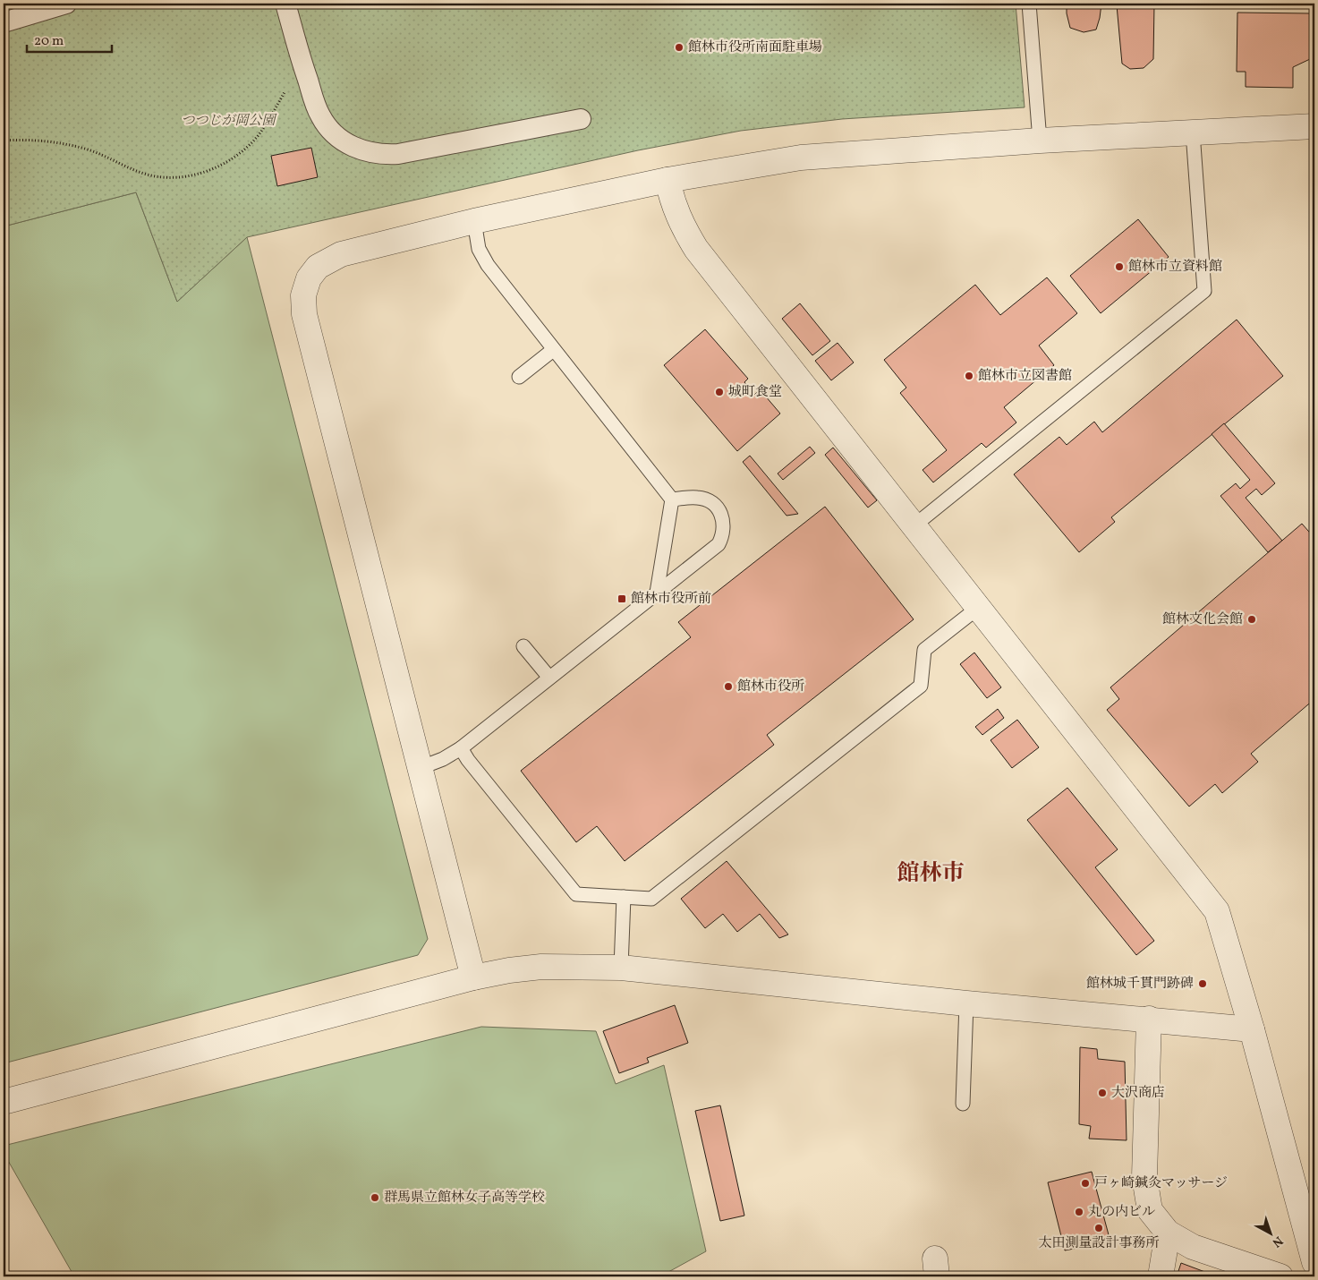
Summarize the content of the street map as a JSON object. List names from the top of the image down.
{
  "districts": ["館林市"],
  "parks": ["つつじが岡公園"],
  "places": {
    "other": [
      "館林市役所南面駐車場",
      "館林市立資料館",
      "館林市立図書館",
      "城町食堂",
      "館林文化会館",
      "館林市役所",
      "館林城千貫門跡碑",
      "大沢商店",
      "戸ヶ崎鍼灸マッサージ",
      "群馬県立館林女子高等学校",
      "丸の内ビル",
      "太田測量設計事務所"
    ],
    "transit": ["館林市役所前"]
  },
  "scale_bar": "20 m",
  "north": "bottom right"
}
